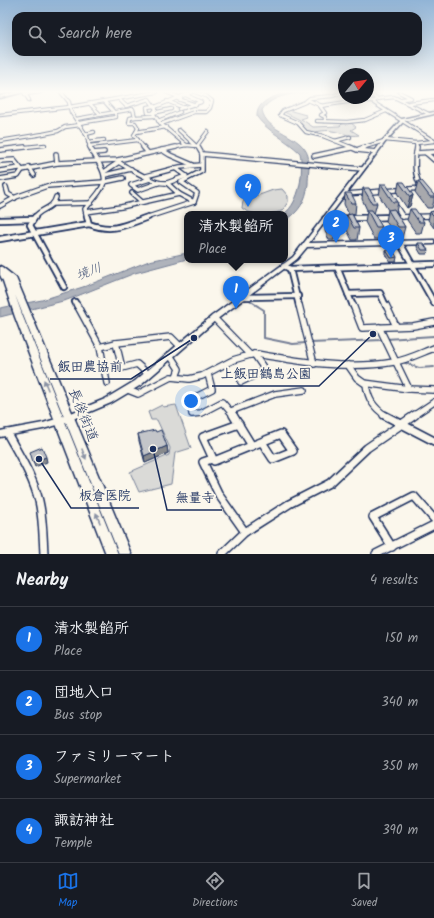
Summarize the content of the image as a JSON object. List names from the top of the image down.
{
  "streets": {
    "main road": ["長後街道"]
  },
  "water": ["境川"],
  "places": [
    "上飯田鶴島公園",
    "飯田農協前",
    "無量寺",
    "板倉医院"
  ],
  "north": "top right",
  "page": {
    "search": "Search here",
    "pins": [
      "4",
      "2",
      "3",
      "1"
    ],
    "popup": ["清水製餡所", "Place"],
    "heading": ["Nearby", "4 results"],
    "list": [
      {
        "mark": "1",
        "name": "清水製餡所",
        "note": "Place",
        "value": "150 m"
      },
      {
        "mark": "2",
        "name": "団地入口",
        "note": "Bus stop",
        "value": "340 m"
      },
      {
        "mark": "3",
        "name": "ファミリーマート",
        "note": "Supermarket",
        "value": "350 m"
      },
      {
        "mark": "4",
        "name": "諏訪神社",
        "note": "Temple",
        "value": "390 m"
      }
    ],
    "nav": ["Map", "Directions", "Saved"]
  }
}
